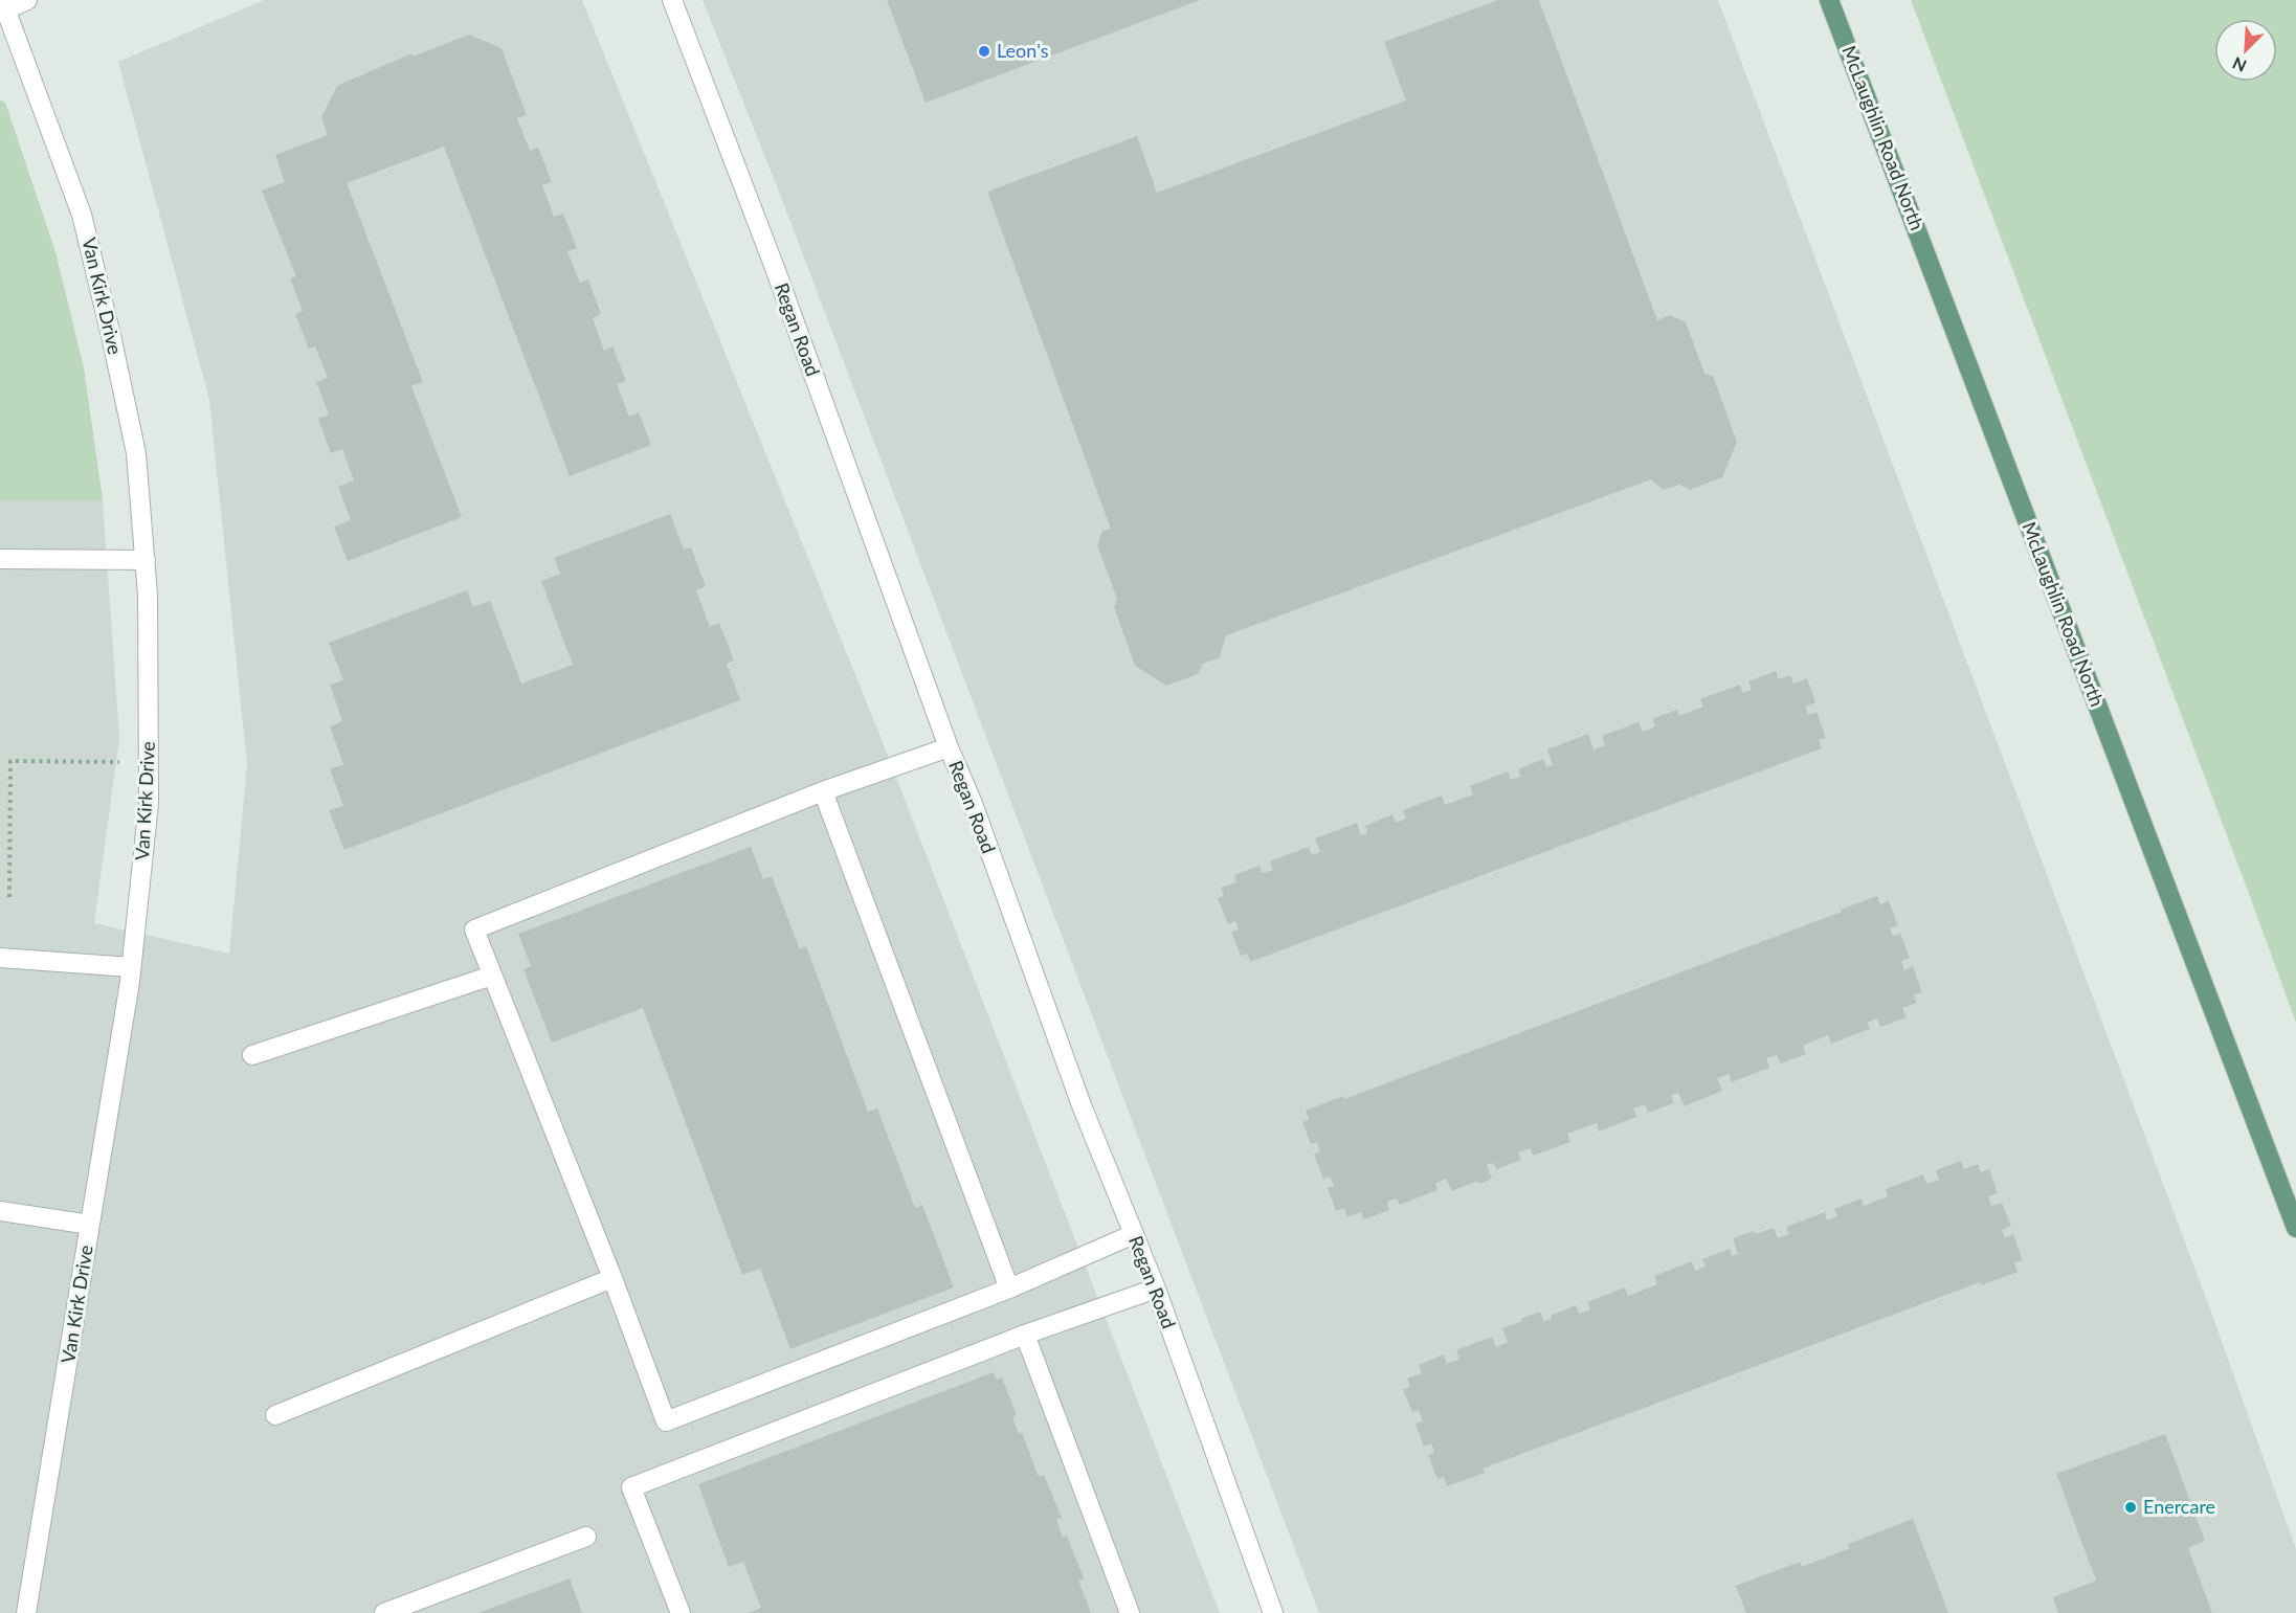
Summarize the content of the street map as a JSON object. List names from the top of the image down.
{
  "streets": {
    "main road": ["McLaughlin Road North"],
    "street": ["Van Kirk Drive", "Regan Road"]
  },
  "places": ["Leon's", "Enercare"],
  "north": "bottom left"
}
